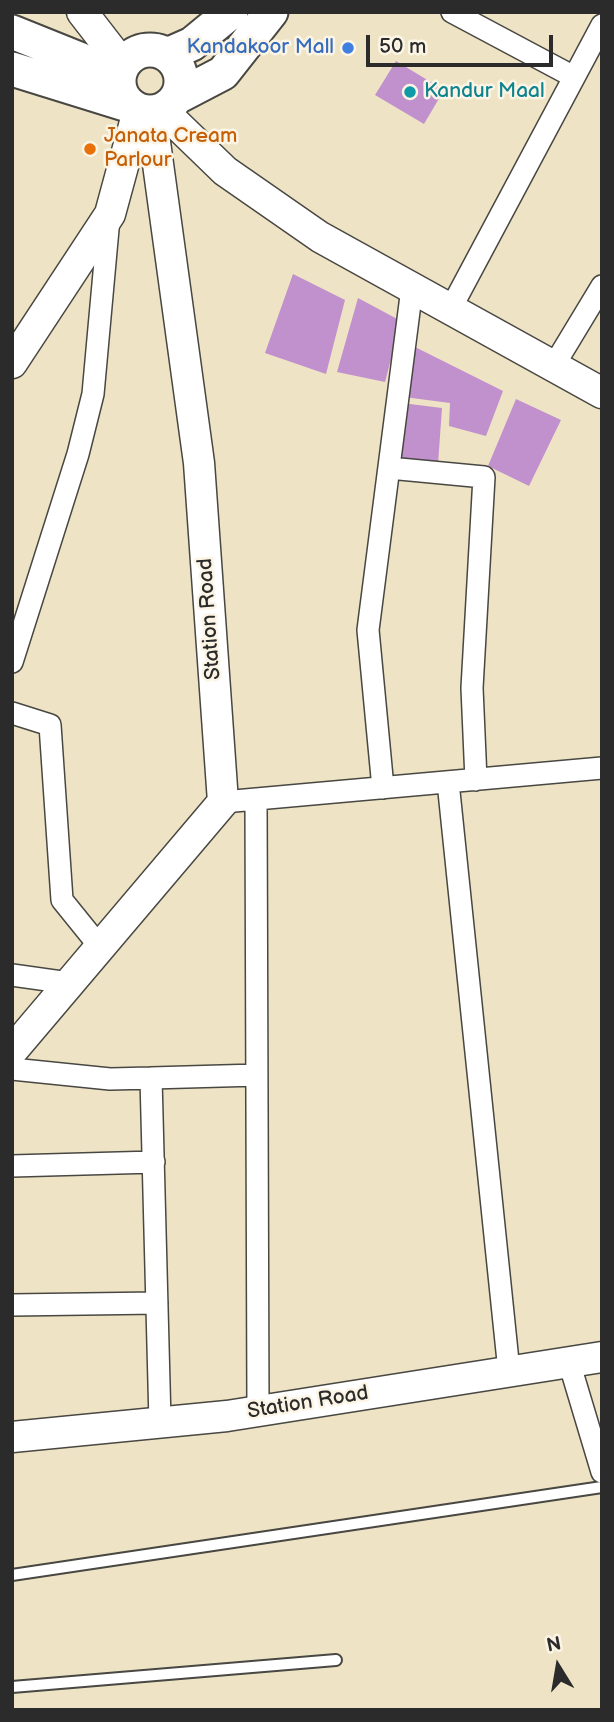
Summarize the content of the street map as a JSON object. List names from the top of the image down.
{
  "streets": {
    "main road": ["Station Road"]
  },
  "places": ["Kandakoor Mall", "Kandur Maal", "Janata Cream Parlour"],
  "scale_bar": "50 m",
  "north": "top"
}
